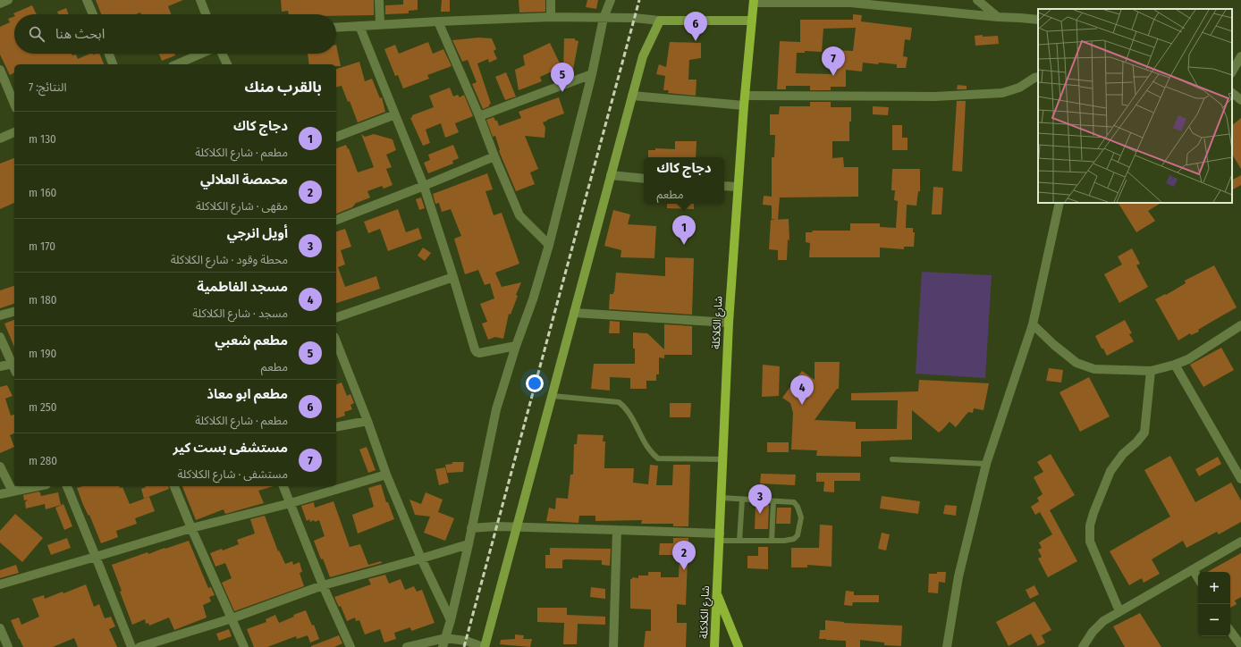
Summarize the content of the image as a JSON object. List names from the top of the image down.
{
  "streets": {
    "main road": ["شارع الكلاكلة"]
  },
  "page": {
    "pins": [
      "6",
      "7",
      "5",
      "1",
      "4",
      "3",
      "2"
    ],
    "search": "ابحث هنا",
    "heading": ["بالقرب منك", "النتائج: 7"],
    "list": [
      {
        "mark": "1",
        "name": "دجاج كاك",
        "note": "مطعم · شارع الكلاكلة",
        "value": "130 m"
      },
      {
        "mark": "2",
        "name": "محمصة العلالي",
        "note": "مقهى · شارع الكلاكلة",
        "value": "160 m"
      },
      {
        "mark": "3",
        "name": "أويل انرجي",
        "note": "محطة وقود · شارع الكلاكلة",
        "value": "170 m"
      },
      {
        "mark": "4",
        "name": "مسجد الفاطمية",
        "note": "مسجد · شارع الكلاكلة",
        "value": "180 m"
      },
      {
        "mark": "5",
        "name": "مطعم شعبي",
        "note": "مطعم",
        "value": "190 m"
      },
      {
        "mark": "6",
        "name": "مطعم ابو معاذ",
        "note": "مطعم · شارع الكلاكلة",
        "value": "250 m"
      },
      {
        "mark": "7",
        "name": "مستشفى بست كير",
        "note": "مستشفى · شارع الكلاكلة",
        "value": "280 m"
      }
    ],
    "popup": ["دجاج كاك", "مطعم"],
    "map_buttons": ["+", "−"]
  }
}
